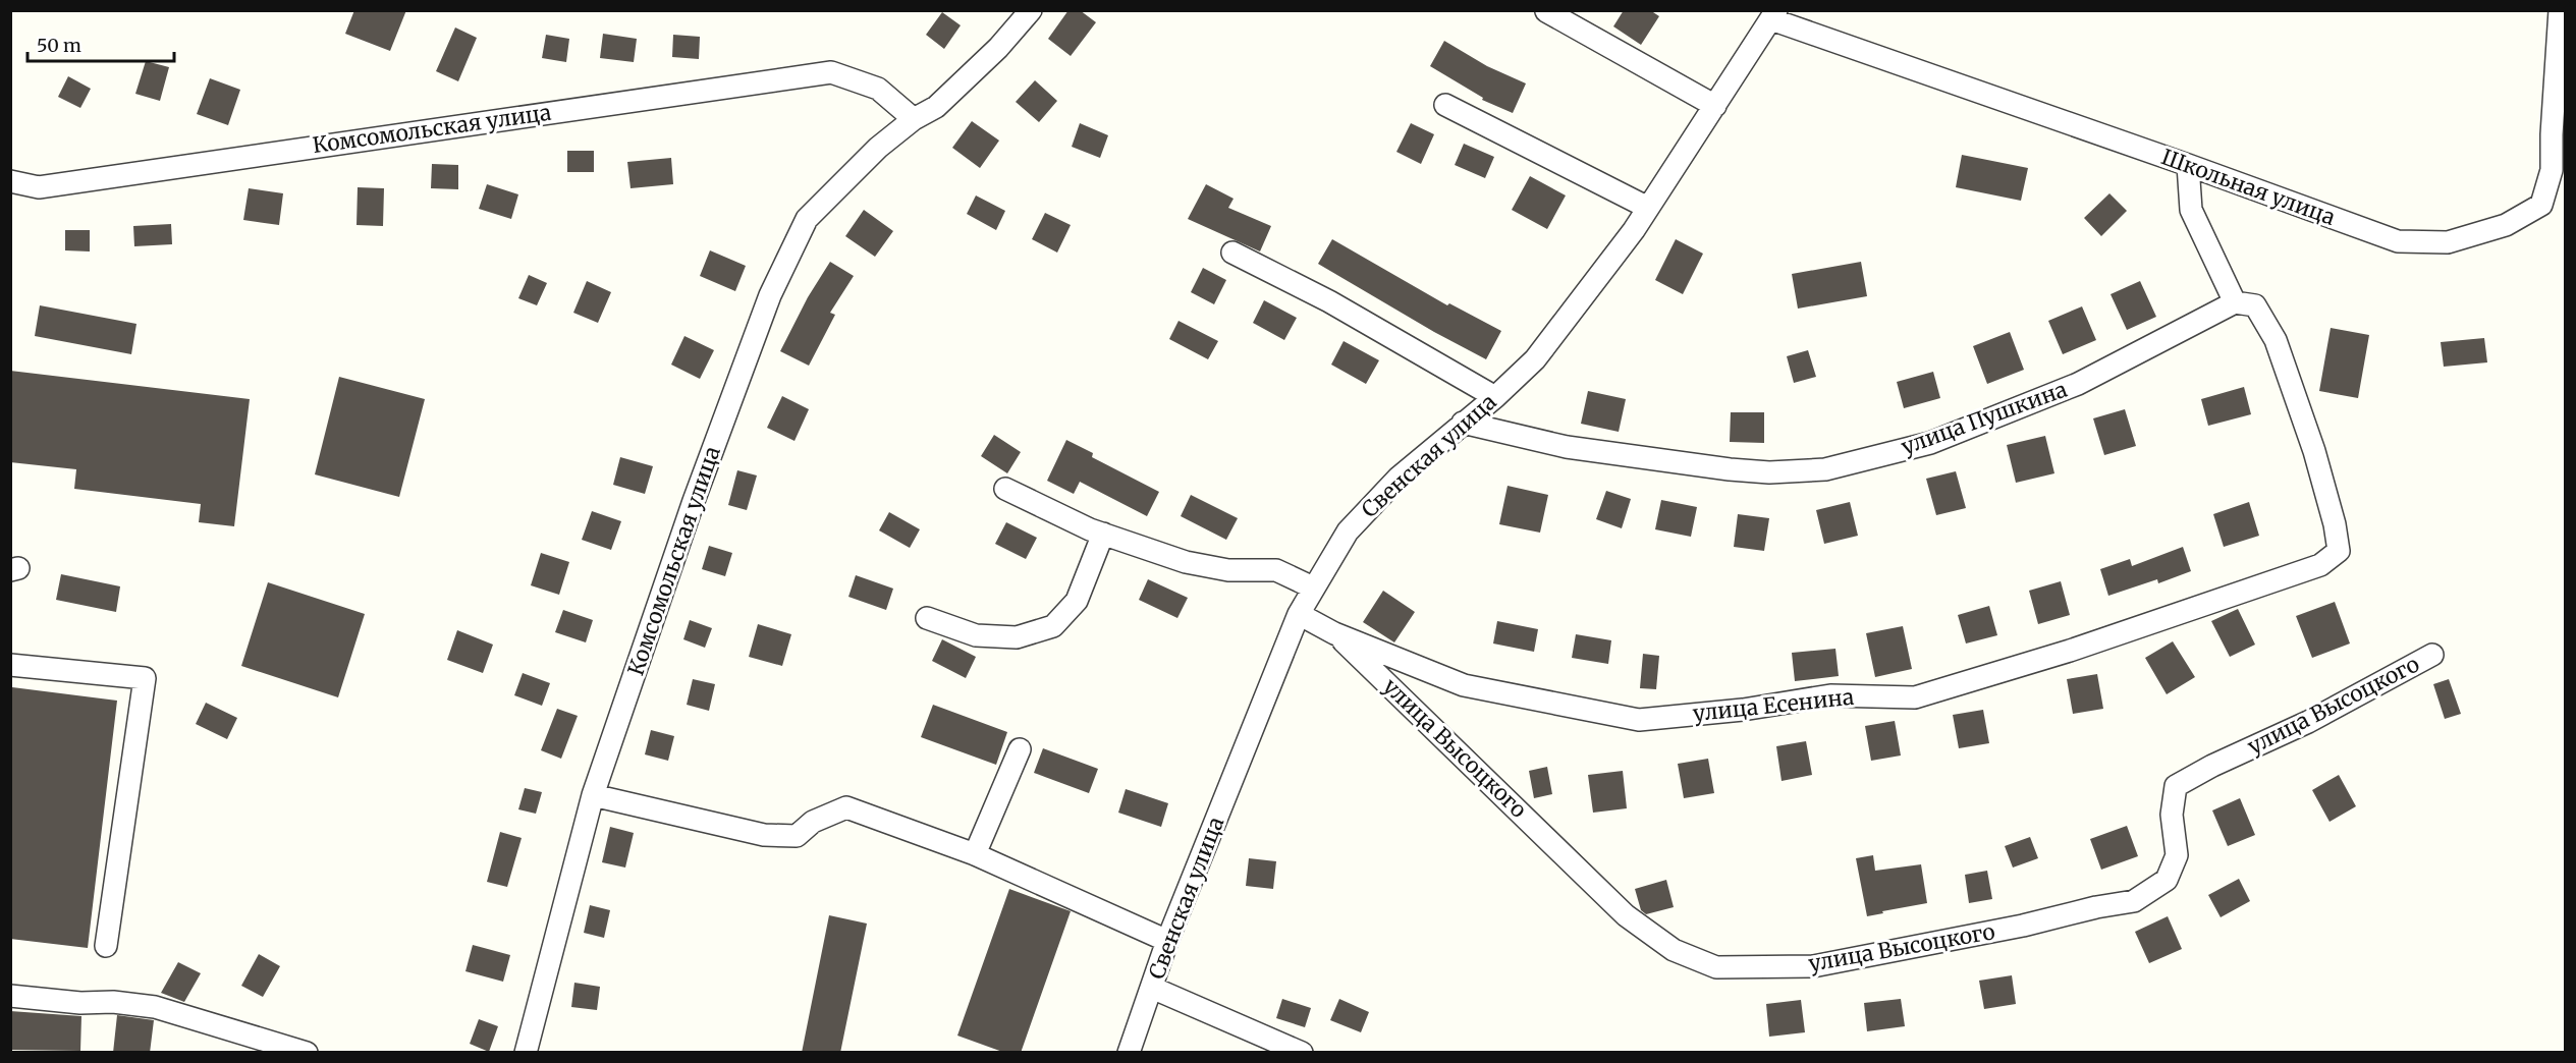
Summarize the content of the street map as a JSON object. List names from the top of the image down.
{
  "streets": {
    "street": [
      "Комсомольская улица",
      "Школьная улица",
      "улица Пушкина",
      "Свенская улица",
      "улица Есенина",
      "улица Высоцкого"
    ]
  },
  "crossings": [
    ["Школьная улица", "Свенская улица"],
    ["улица Пушкина", "Свенская улица"],
    ["улица Пушкина", "улица Есенина"],
    ["Свенская улица", "улица Есенина"],
    ["улица Есенина", "улица Высоцкого"]
  ],
  "scale_bar": "50 m"
}
